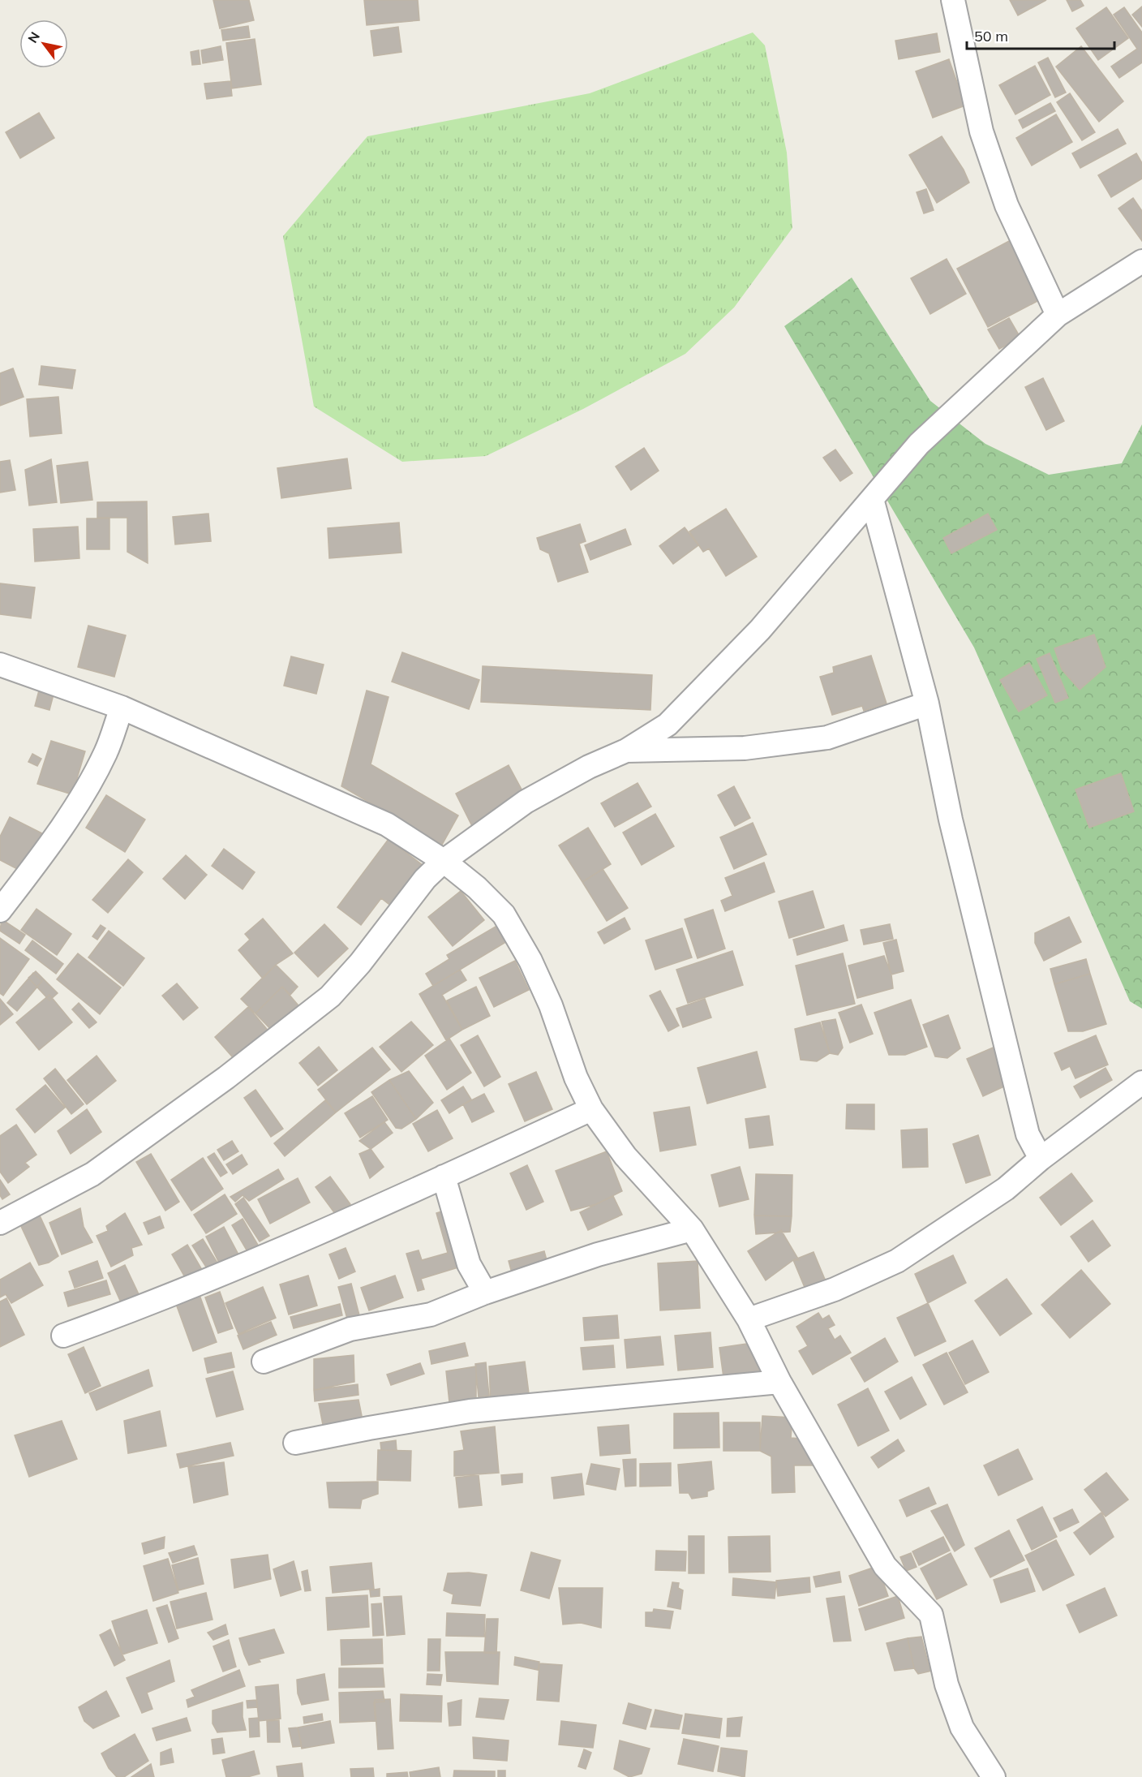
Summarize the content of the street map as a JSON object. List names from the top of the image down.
{
  "scale_bar": "50 m",
  "north": "top left"
}
